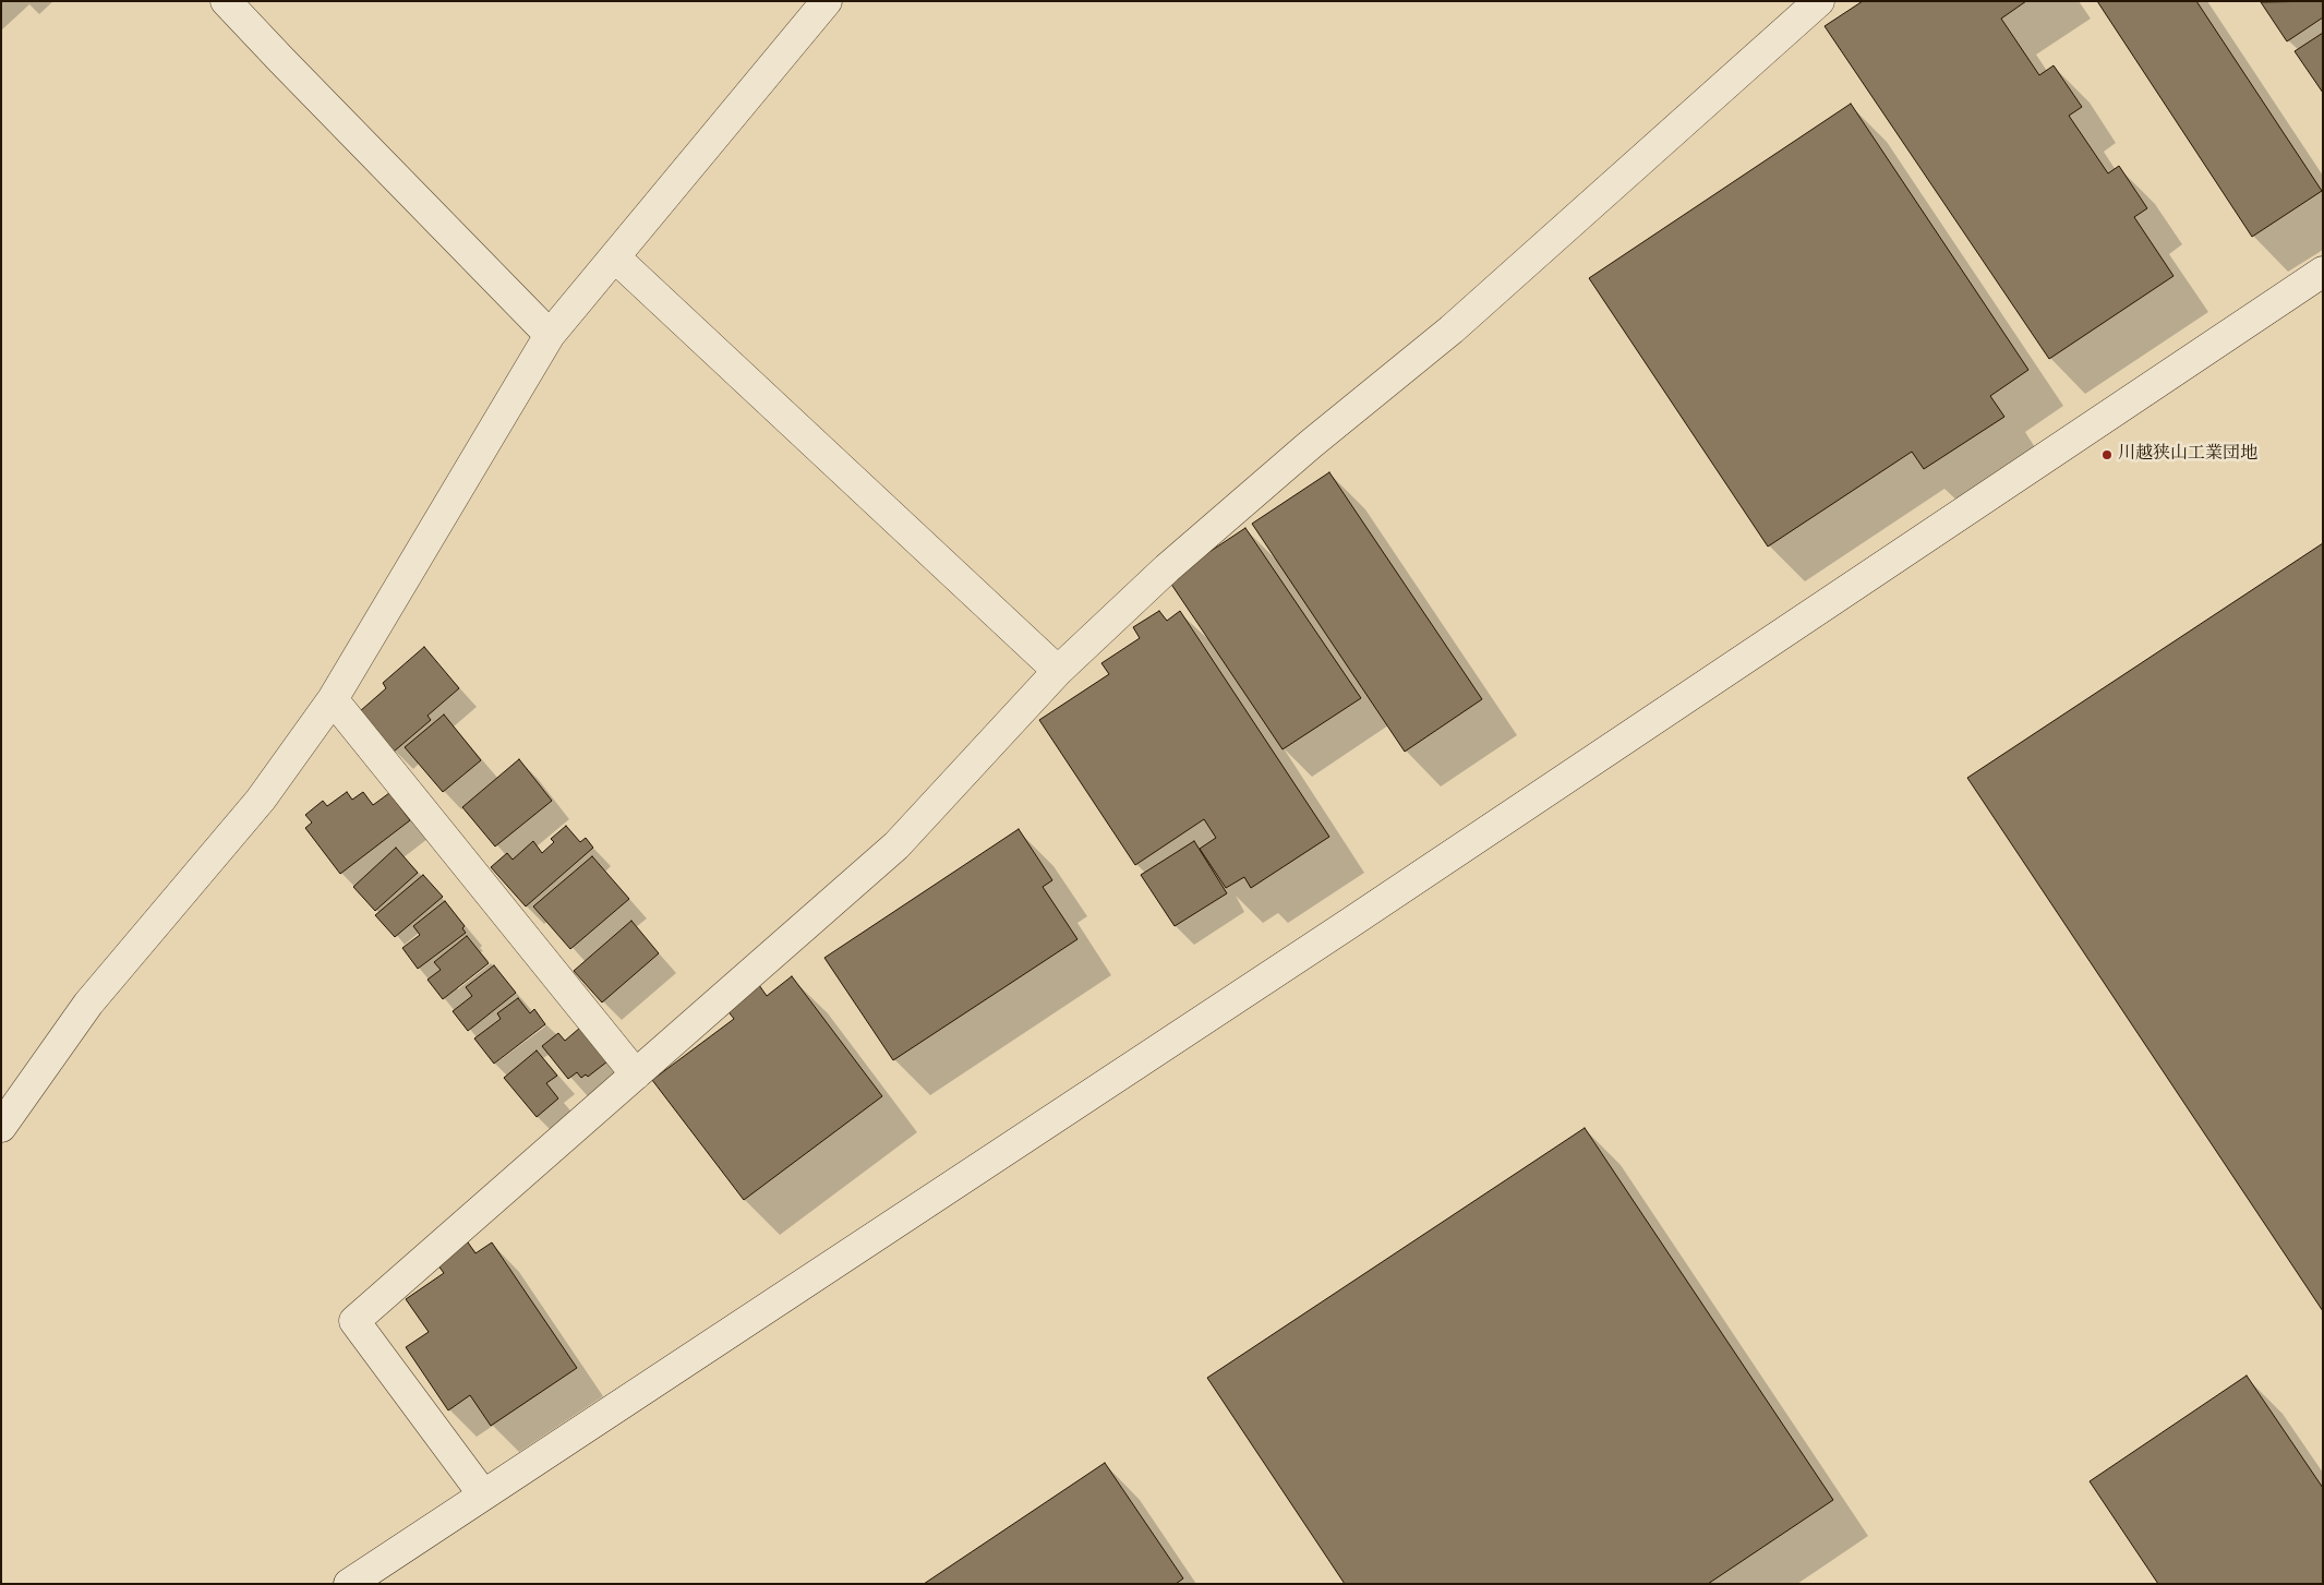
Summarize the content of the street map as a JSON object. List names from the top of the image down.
{
  "places": ["川越狭山工業団地"]
}
